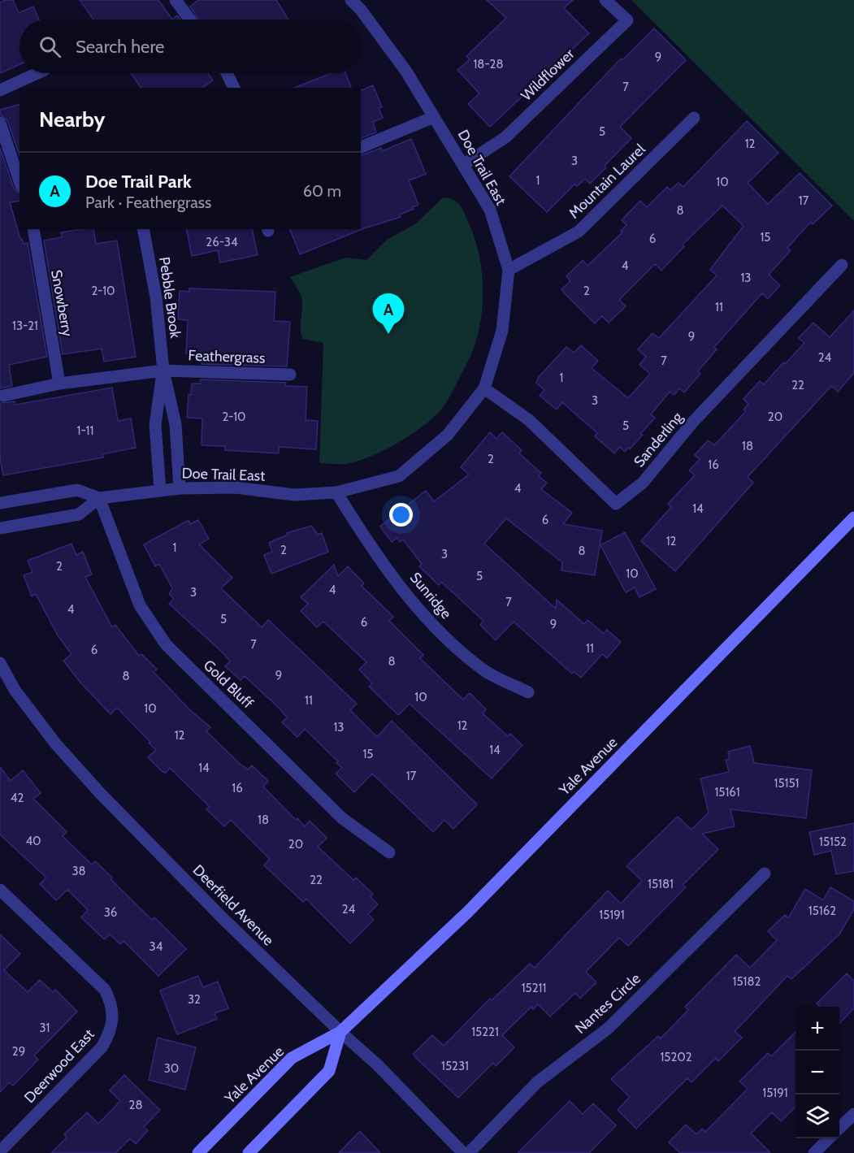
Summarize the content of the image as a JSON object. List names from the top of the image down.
{
  "streets": {
    "main road": ["Yale Avenue"],
    "street": [
      "Wildflower",
      "Doe Trail East",
      "Mountain Laurel",
      "Pebble Brook",
      "Snowberry",
      "Feathergrass",
      "Sanderling",
      "Sunridge",
      "Gold Bluff",
      "Deerfield Avenue",
      "Nantes Circle",
      "Deerwood East"
    ]
  },
  "crossings": [
    ["Wildflower", "Doe Trail East"],
    ["Doe Trail East", "Mountain Laurel"],
    ["Doe Trail East", "Pebble Brook"],
    ["Doe Trail East", "Sanderling"],
    ["Doe Trail East", "Sunridge"],
    ["Doe Trail East", "Gold Bluff"],
    ["Pebble Brook", "Feathergrass"],
    ["Yale Avenue", "Deerfield Avenue"]
  ],
  "house_numbers": [
    "9",
    "18-28",
    "7",
    "5",
    "12",
    "3",
    "1",
    "10",
    "17",
    "8",
    "15",
    "6",
    "26-34",
    "4",
    "13",
    "2-10",
    "2",
    "11",
    "13-21",
    "9",
    "24",
    "7",
    "1",
    "22",
    "3",
    "2-10",
    "20",
    "5",
    "1-11",
    "18",
    "2",
    "16",
    "4",
    "14",
    "6",
    "12",
    "1",
    "2",
    "8",
    "3",
    "2",
    "10",
    "5",
    "4",
    "3",
    "7",
    "4",
    "5",
    "6",
    "9",
    "7",
    "11",
    "6",
    "8",
    "9",
    "8",
    "10",
    "11",
    "10",
    "12",
    "13",
    "12",
    "14",
    "15",
    "14",
    "17",
    "15151",
    "16",
    "15161",
    "42",
    "18",
    "40",
    "15152",
    "20",
    "38",
    "22",
    "15181",
    "24",
    "15162",
    "36",
    "15191",
    "34",
    "15182",
    "15211",
    "32",
    "31",
    "15221",
    "29",
    "15202",
    "15231",
    "30",
    "15191",
    "28"
  ],
  "page": {
    "search": "Search here",
    "heading": "Nearby",
    "list": [
      {
        "mark": "A",
        "name": "Doe Trail Park",
        "note": "Park · Feathergrass",
        "value": "60 m"
      }
    ],
    "pins": "A",
    "map_buttons": ["+", "−"]
  }
}
